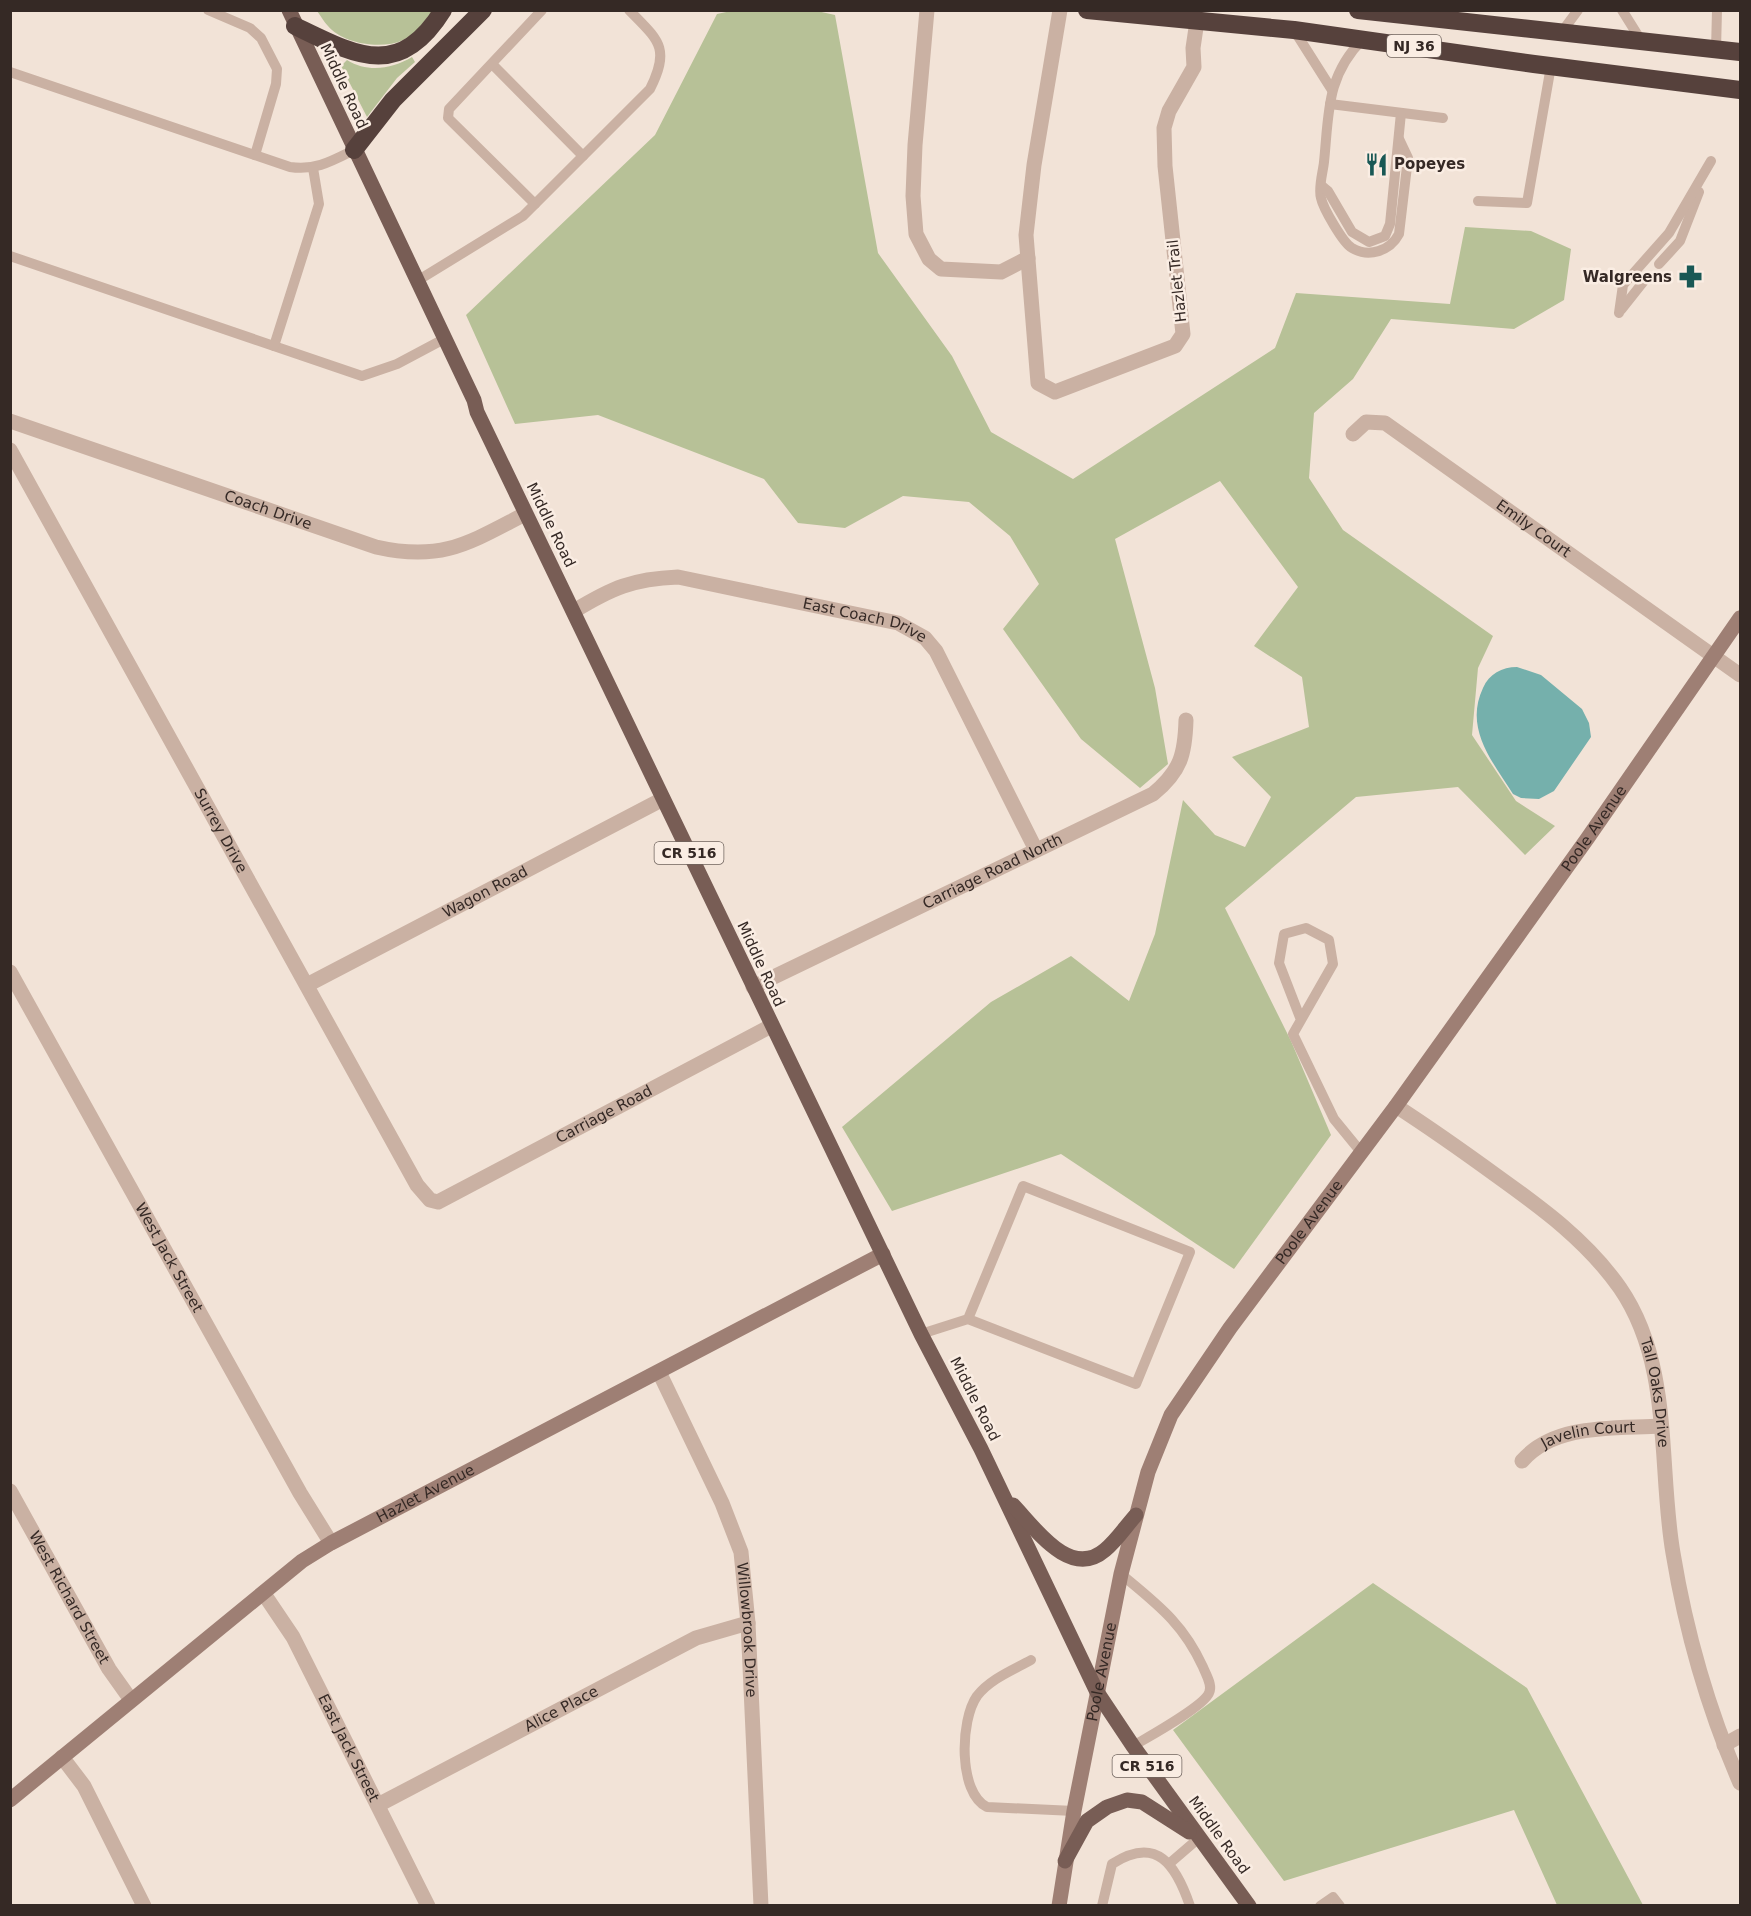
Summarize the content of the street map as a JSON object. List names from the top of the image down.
{
  "streets": {
    "highway": ["NJ 36"],
    "main road": ["Middle Road", "CR 516"],
    "street": [
      "Hazlet Trail",
      "Coach Drive",
      "Emily Court",
      "East Coach Drive",
      "Poole Avenue",
      "Surrey Drive",
      "Carriage Road North",
      "Wagon Road",
      "Carriage Road",
      "West Jack Street",
      "Tall Oaks Drive",
      "Javelin Court",
      "Hazlet Avenue",
      "West Richard Street",
      "Willowbrook Drive",
      "Alice Place",
      "East Jack Street"
    ]
  },
  "crossings": [
    ["NJ 36", "Hazlet Trail"],
    ["Middle Road", "Coach Drive"],
    ["Middle Road", "East Coach Drive"],
    ["Middle Road", "Poole Avenue"],
    ["Middle Road", "Carriage Road North"],
    ["Middle Road", "Wagon Road"],
    ["Middle Road", "Carriage Road"],
    ["Middle Road", "Hazlet Avenue"],
    ["Emily Court", "Poole Avenue"],
    ["East Coach Drive", "Carriage Road North"],
    ["Poole Avenue", "Tall Oaks Drive"],
    ["Surrey Drive", "Wagon Road"],
    ["Surrey Drive", "Carriage Road"],
    ["West Jack Street", "Hazlet Avenue"],
    ["Tall Oaks Drive", "Javelin Court"],
    ["Hazlet Avenue", "West Richard Street"],
    ["Hazlet Avenue", "Willowbrook Drive"],
    ["Hazlet Avenue", "East Jack Street"],
    ["Willowbrook Drive", "Alice Place"],
    ["Alice Place", "East Jack Street"]
  ],
  "places": {
    "restaurant": ["Popeyes"],
    "pharmacy": ["Walgreens"]
  }
}
